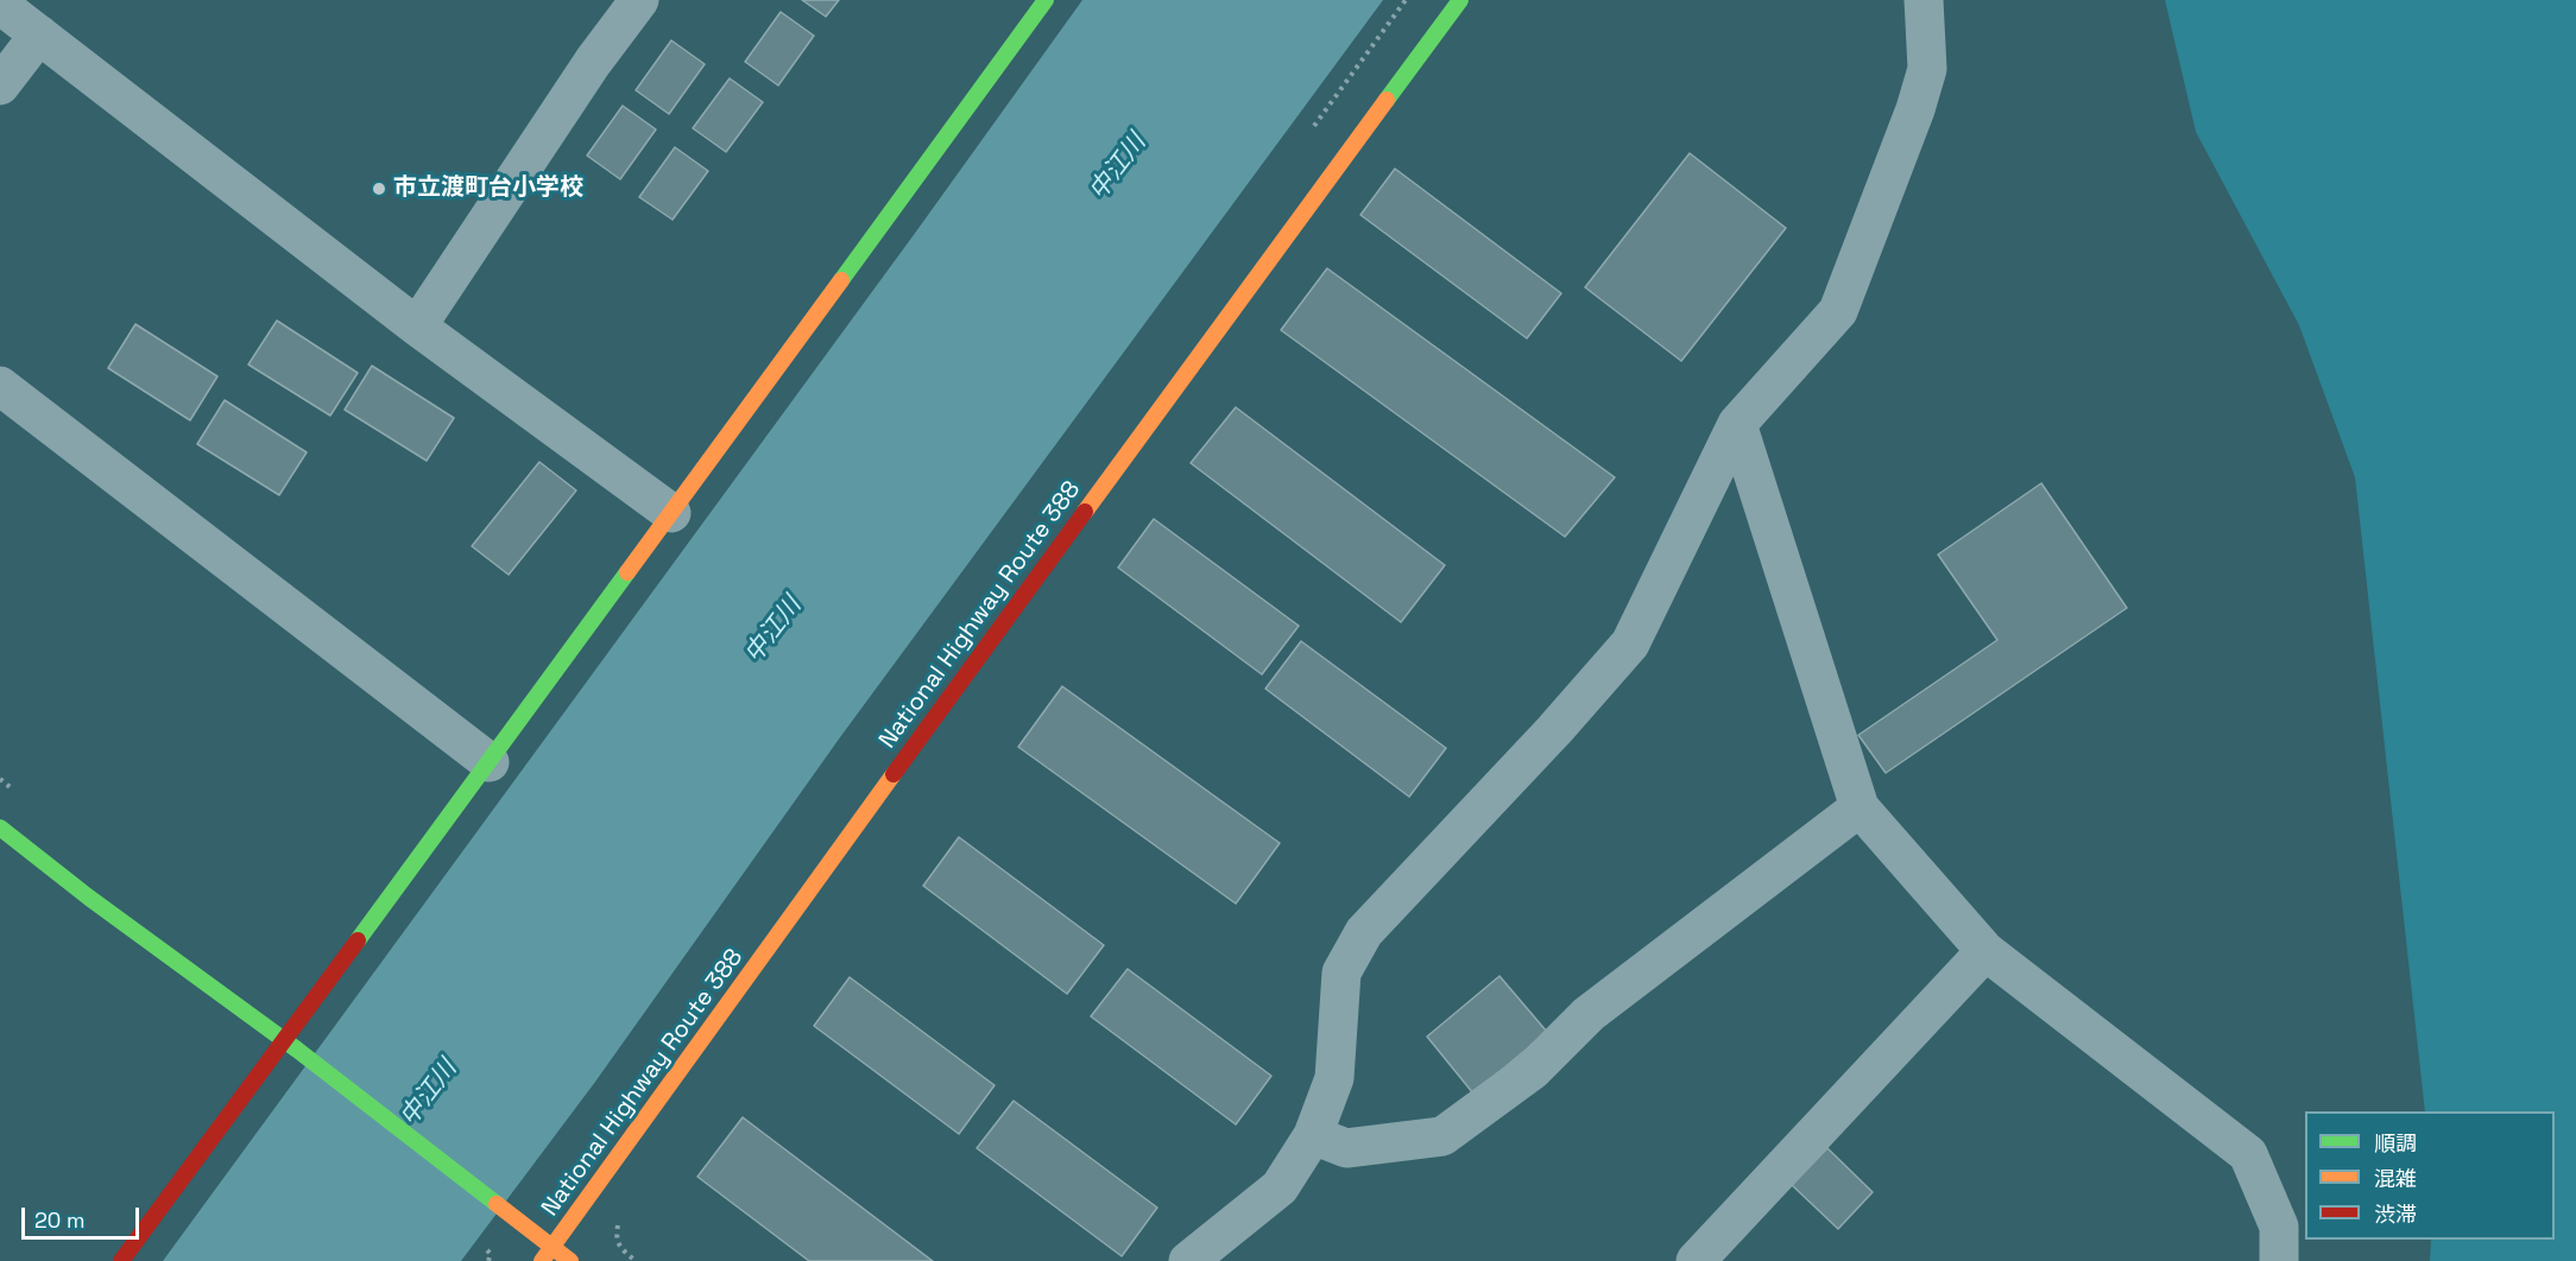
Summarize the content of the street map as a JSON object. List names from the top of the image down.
{
  "streets": {
    "main road": ["National Highway Route 388"]
  },
  "water": ["中江川"],
  "places": ["市立渡町台小学校"],
  "legend": ["順調", "混雑", "渋滞"],
  "scale_bar": "20 m"
}
